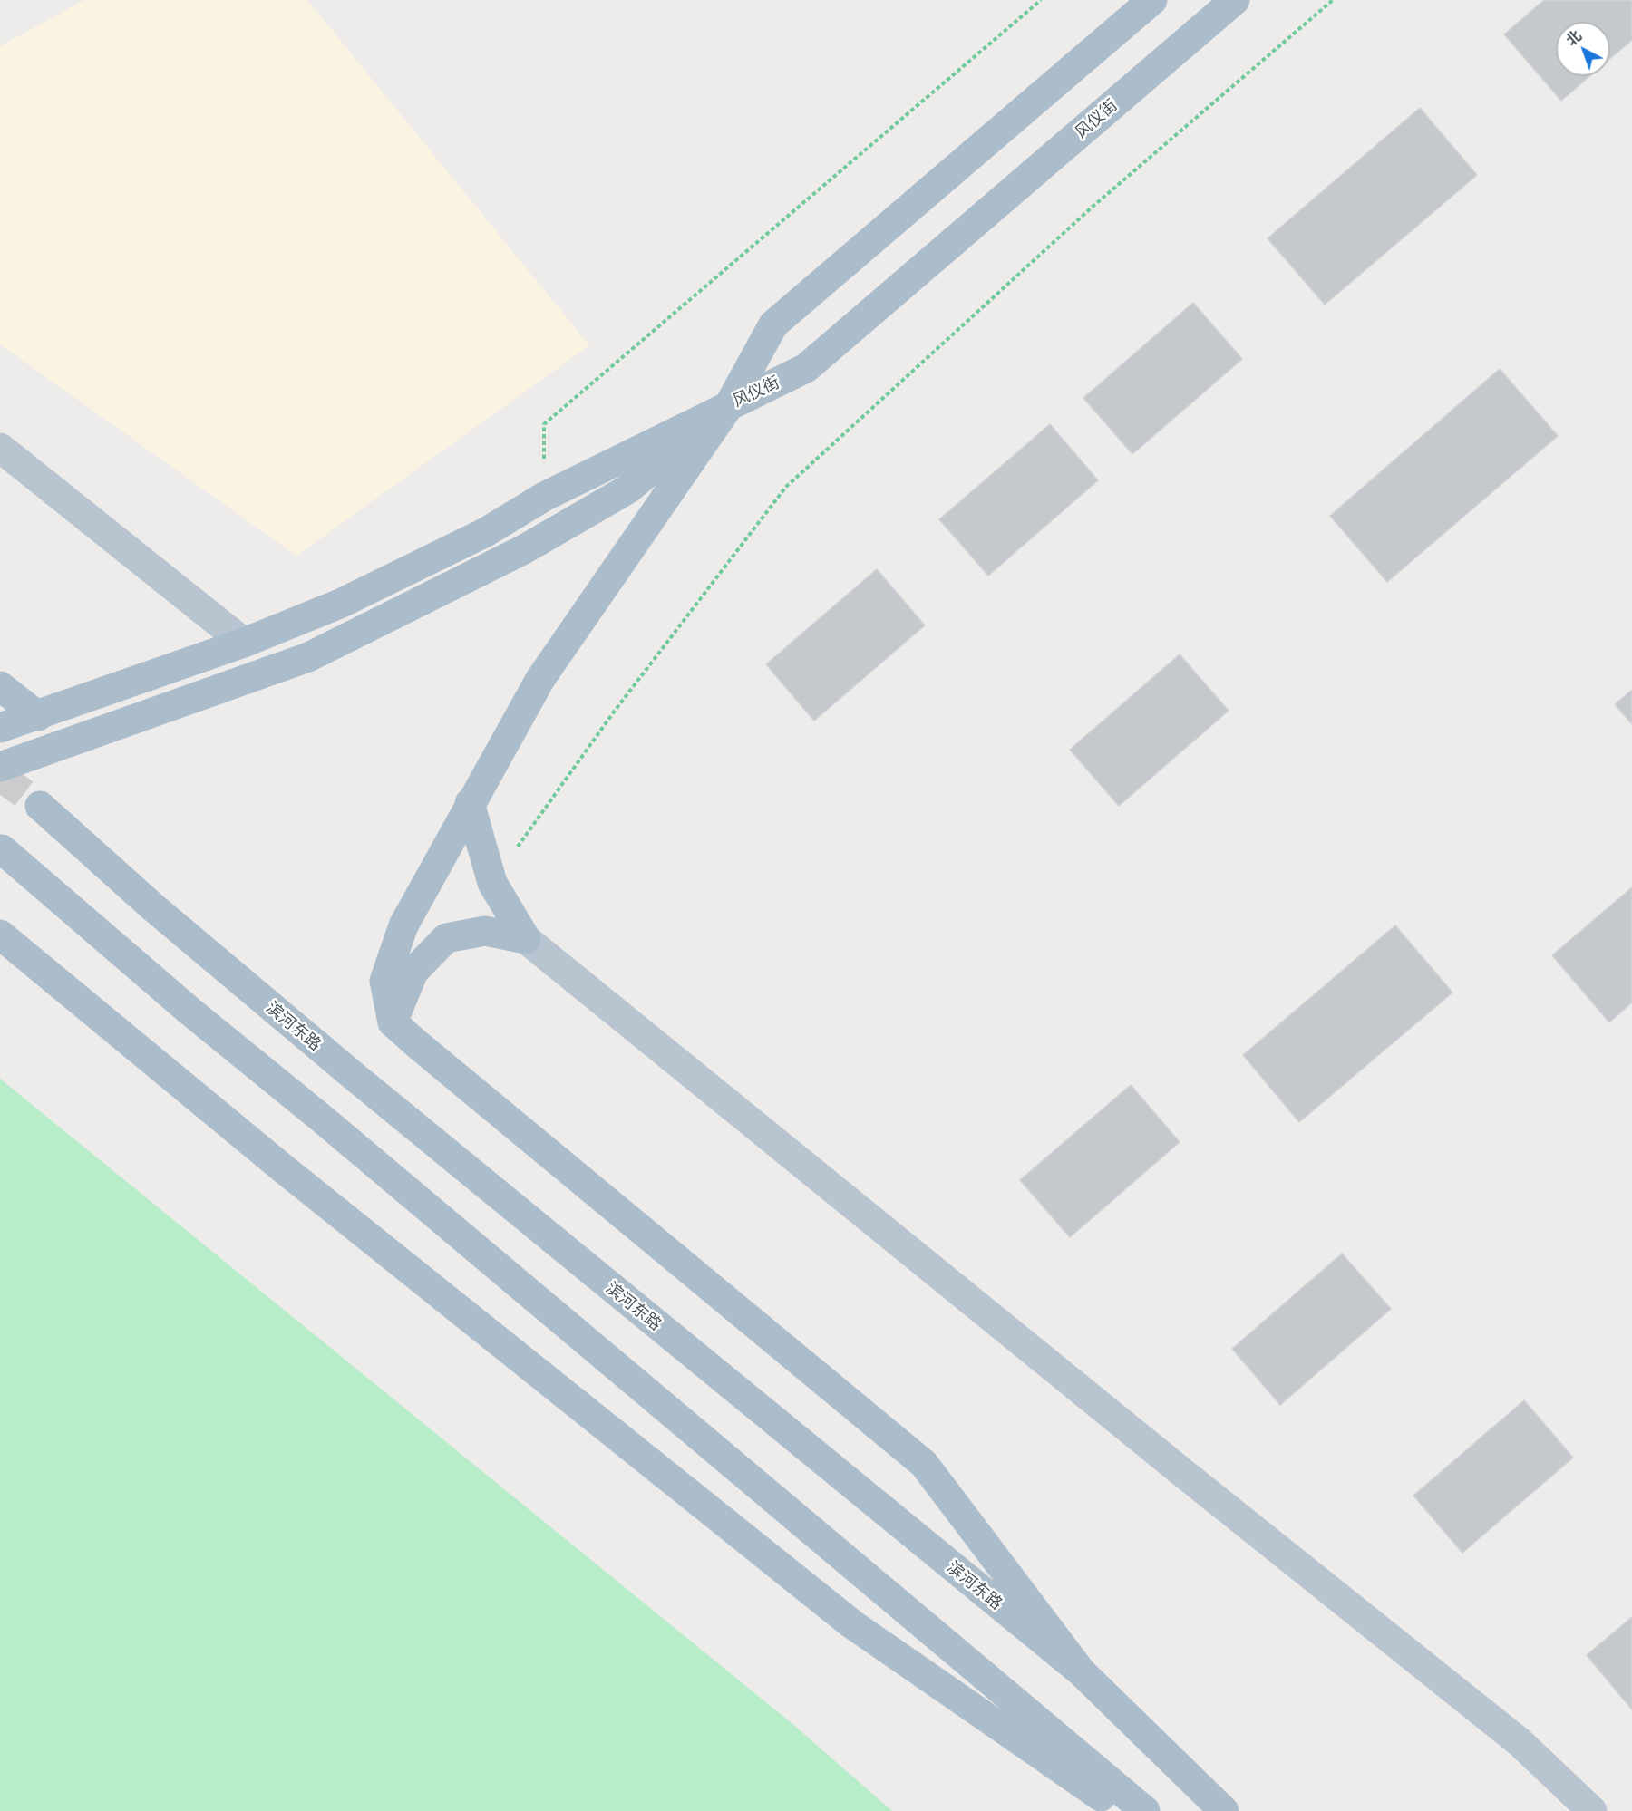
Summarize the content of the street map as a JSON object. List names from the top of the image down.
{
  "streets": {
    "main road": ["风仪街", "滨河东路"]
  },
  "north": "top left"
}
